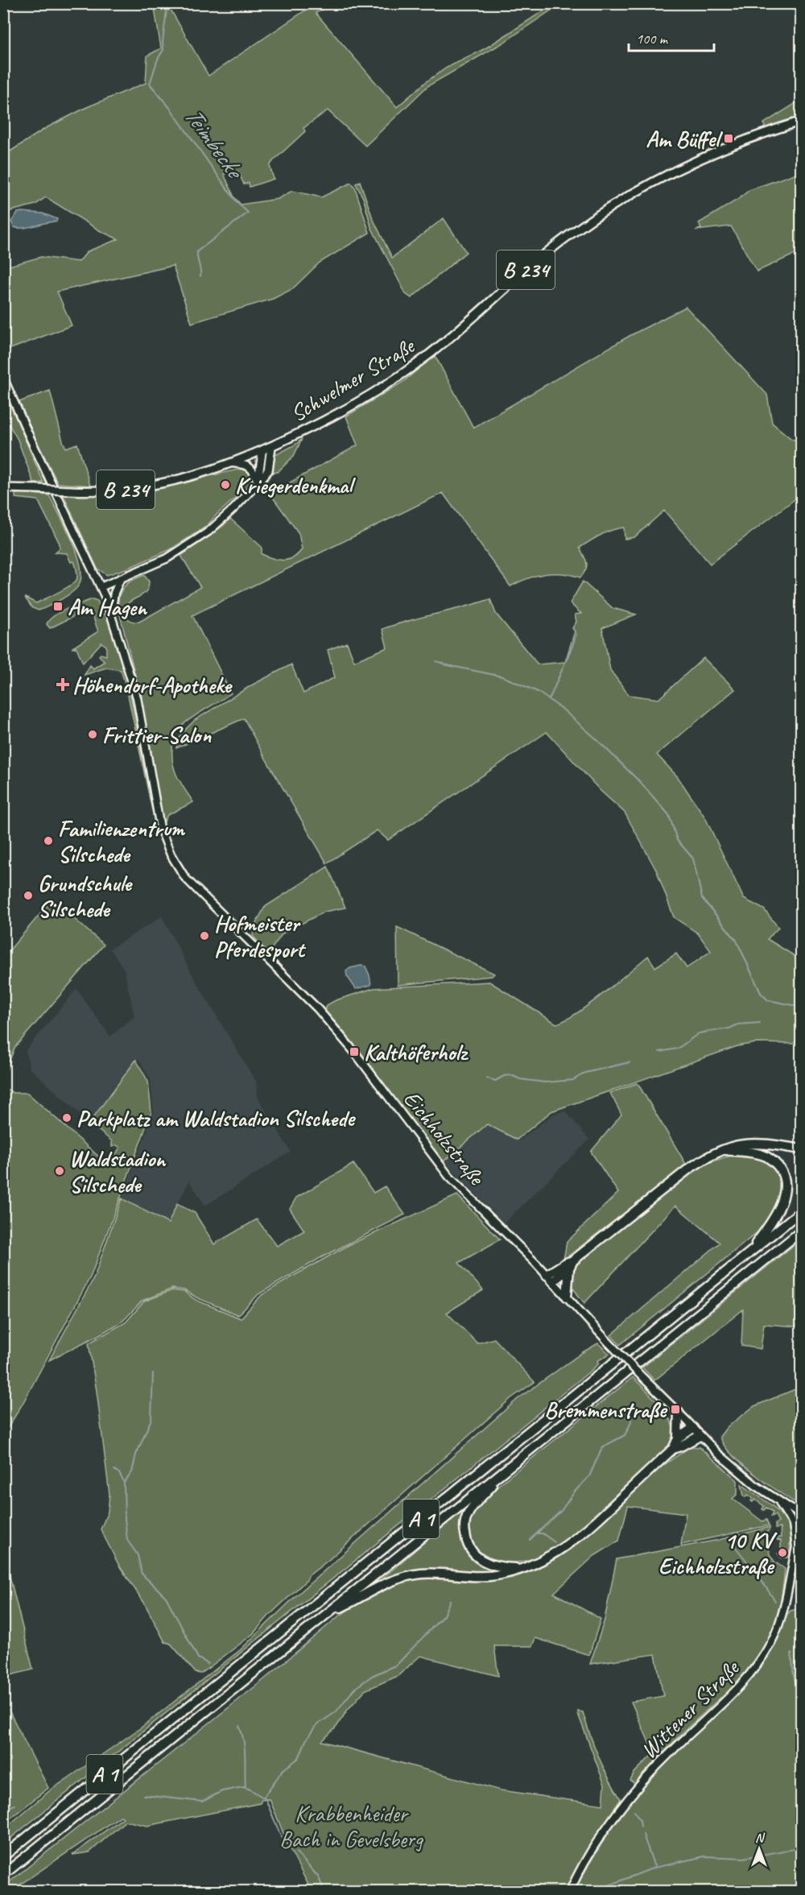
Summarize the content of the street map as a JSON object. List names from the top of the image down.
{
  "streets": {
    "highway": ["A 1"],
    "main road": [
      "B 234",
      "Schwelmer Straße",
      "Eichholzstraße",
      "Wittener Straße"
    ]
  },
  "water": ["Teimbecke"],
  "parks": ["Krabbenheider Bach in Gevelsberg"],
  "places": {
    "transit": [
      "Am Büffel",
      "Am Hagen",
      "Kalthöferholz",
      "Bremmenstraße"
    ],
    "other": [
      "Kriegerdenkmal",
      "Frittier-Salon",
      "Familienzentrum Silschede",
      "Grundschule Silschede",
      "Hofmeister Pferdesport",
      "Parkplatz am Waldstadion Silschede",
      "Waldstadion Silschede",
      "10 KV Eichholzstraße"
    ],
    "health": ["Höhendorf-Apotheke"]
  },
  "scale_bar": "100 m",
  "north": "top"
}
